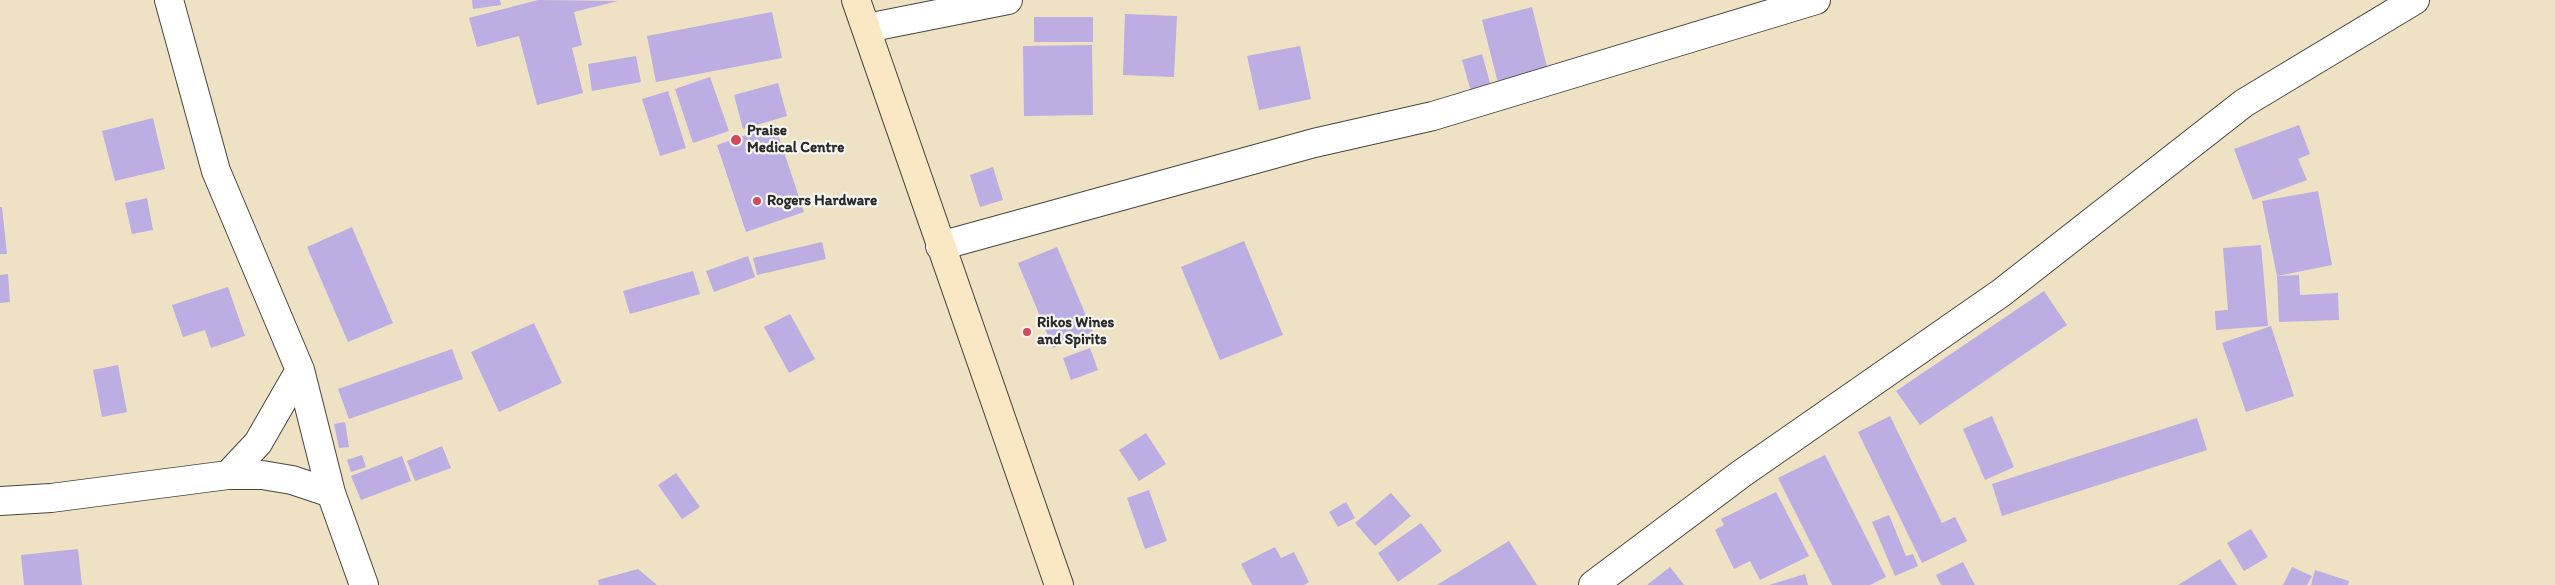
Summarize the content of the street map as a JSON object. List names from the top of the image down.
{
  "places": ["Praise Medical Centre", "Rogers Hardware", "Rikos Wines and Spirits"]
}
